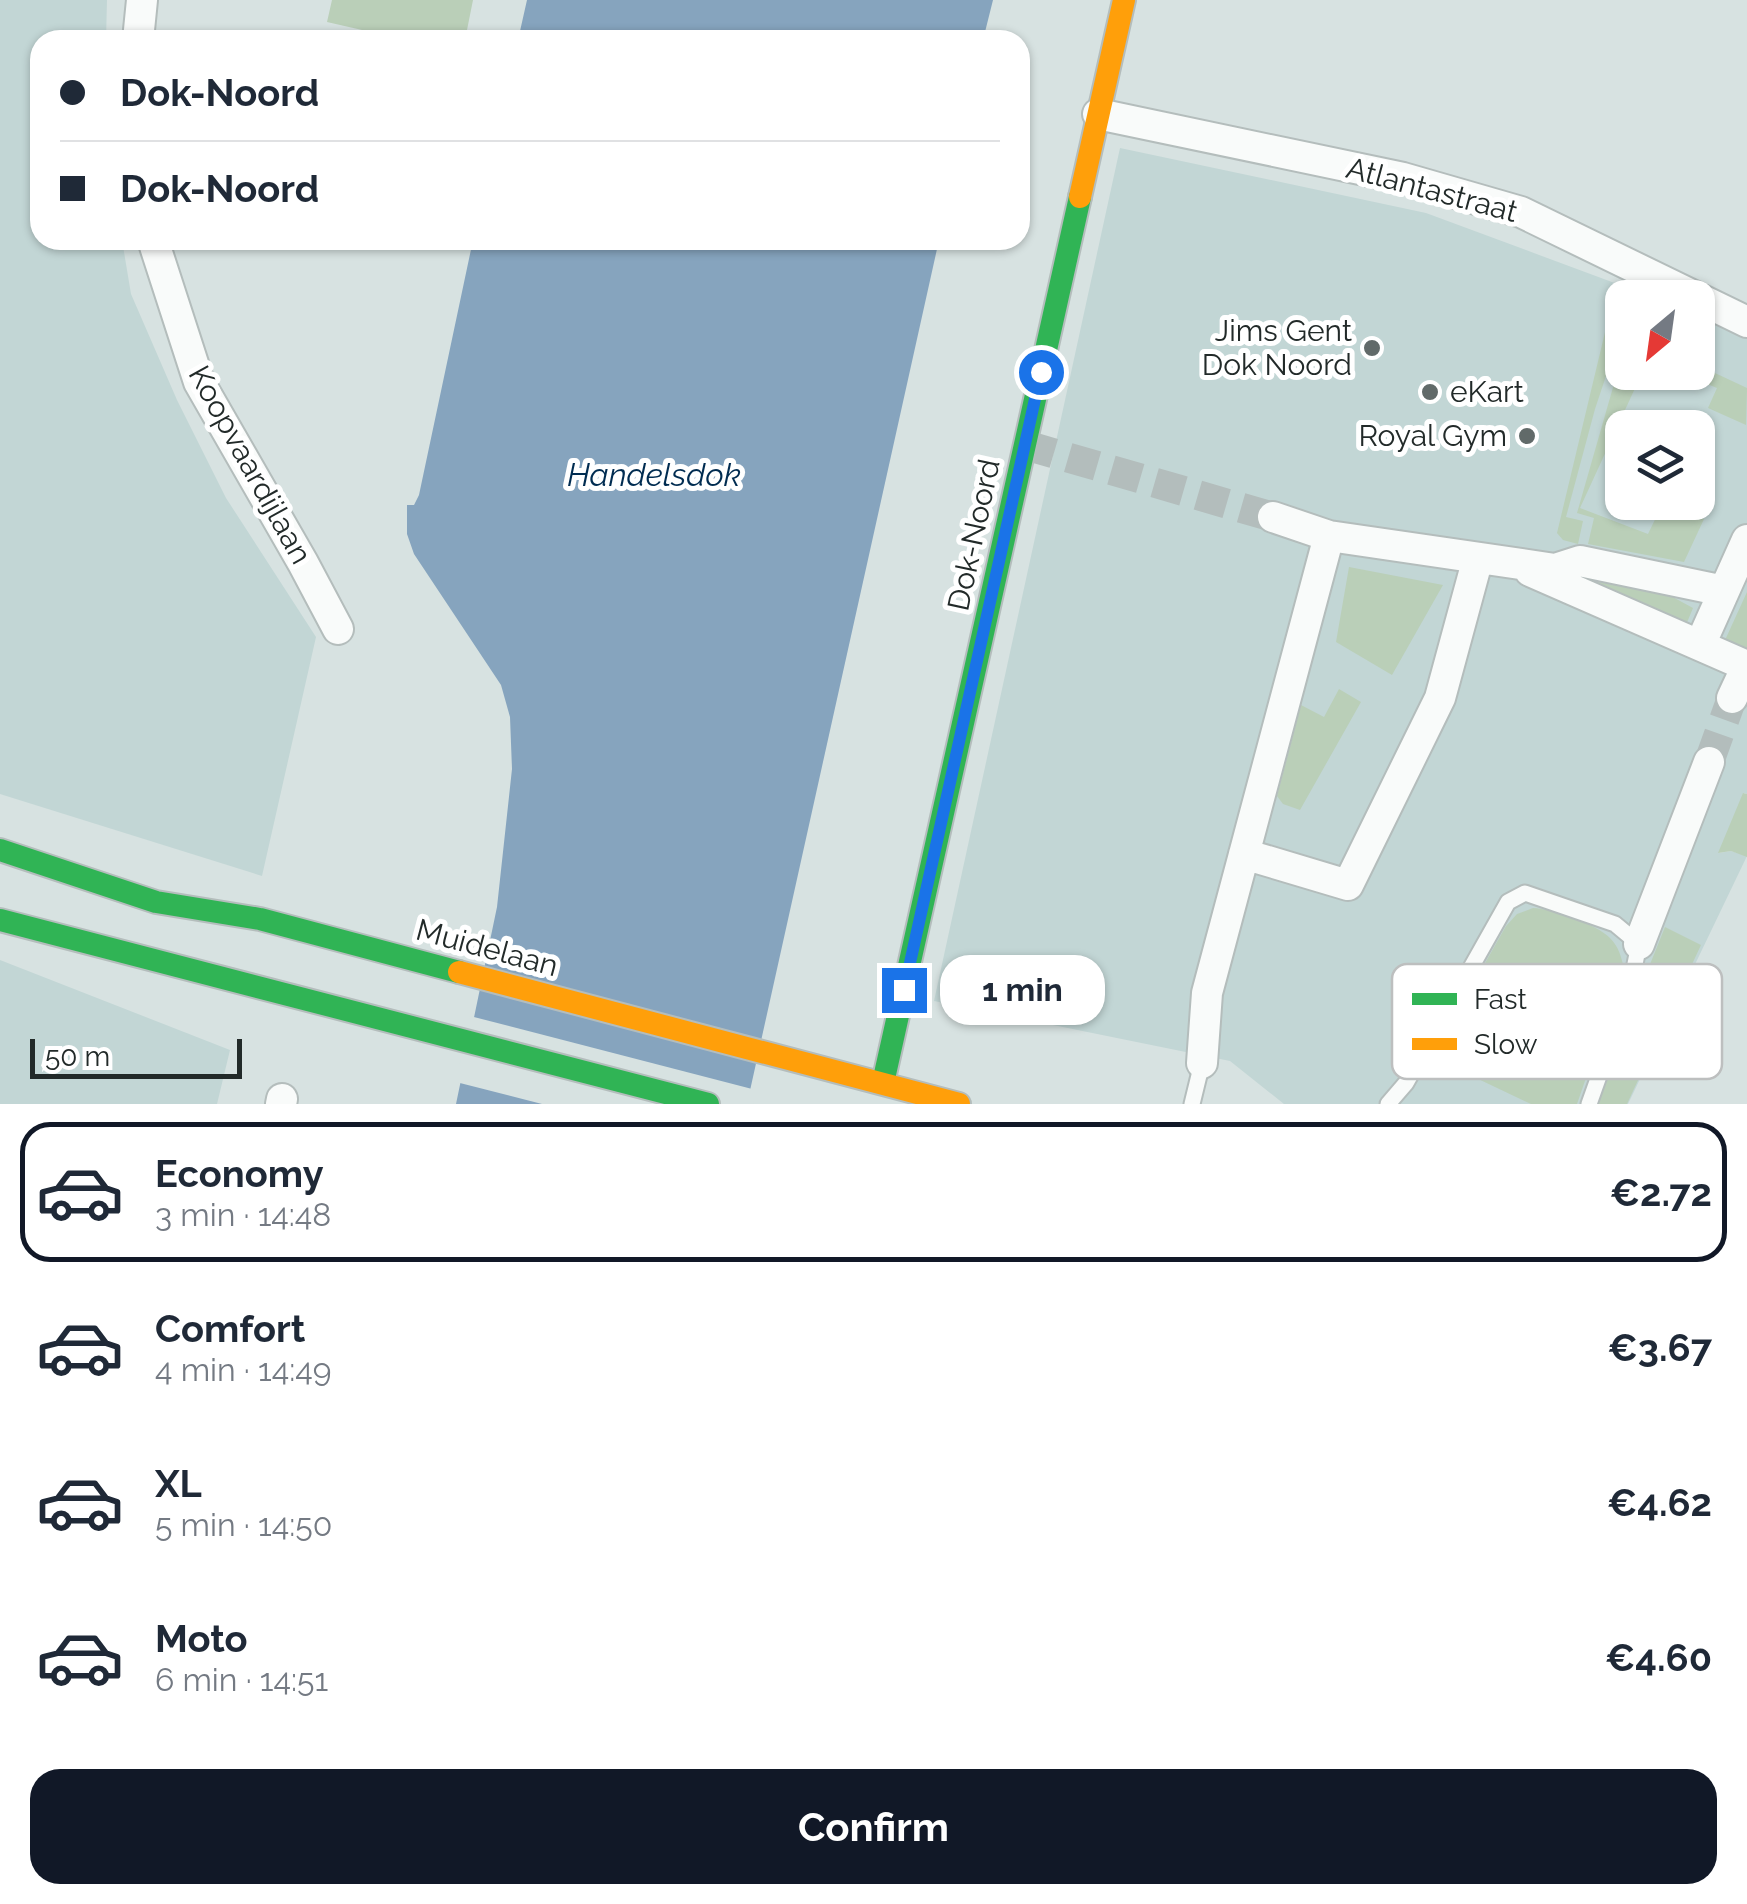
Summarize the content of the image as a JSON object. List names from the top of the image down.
{
  "streets": {
    "main road": ["Dok-Noord", "Muidelaan"],
    "street": ["Atlantastraat", "Koopvaardijlaan"]
  },
  "crossings": [
    ["Atlantastraat", "Dok-Noord"],
    ["Dok-Noord", "Muidelaan"]
  ],
  "water": ["Handelsdok"],
  "places": ["Jims Gent Dok Noord", "eKart", "Royal Gym"],
  "legend": ["Fast", "Slow"],
  "scale_bar": "50 m",
  "north": "bottom left",
  "page": {
    "banner": ["Dok-Noord", "Dok-Noord"],
    "bubble": "1 min",
    "scale": "50 m",
    "list": [
      {
        "name": "Economy",
        "note": "3 min · 14:48",
        "value": "€2.72"
      },
      {
        "name": "Comfort",
        "note": "4 min · 14:49",
        "value": "€3.67"
      },
      {
        "name": "XL",
        "note": "5 min · 14:50",
        "value": "€4.62"
      },
      {
        "name": "Moto",
        "note": "6 min · 14:51",
        "value": "€4.60"
      }
    ],
    "buttons": "Confirm"
  }
}
